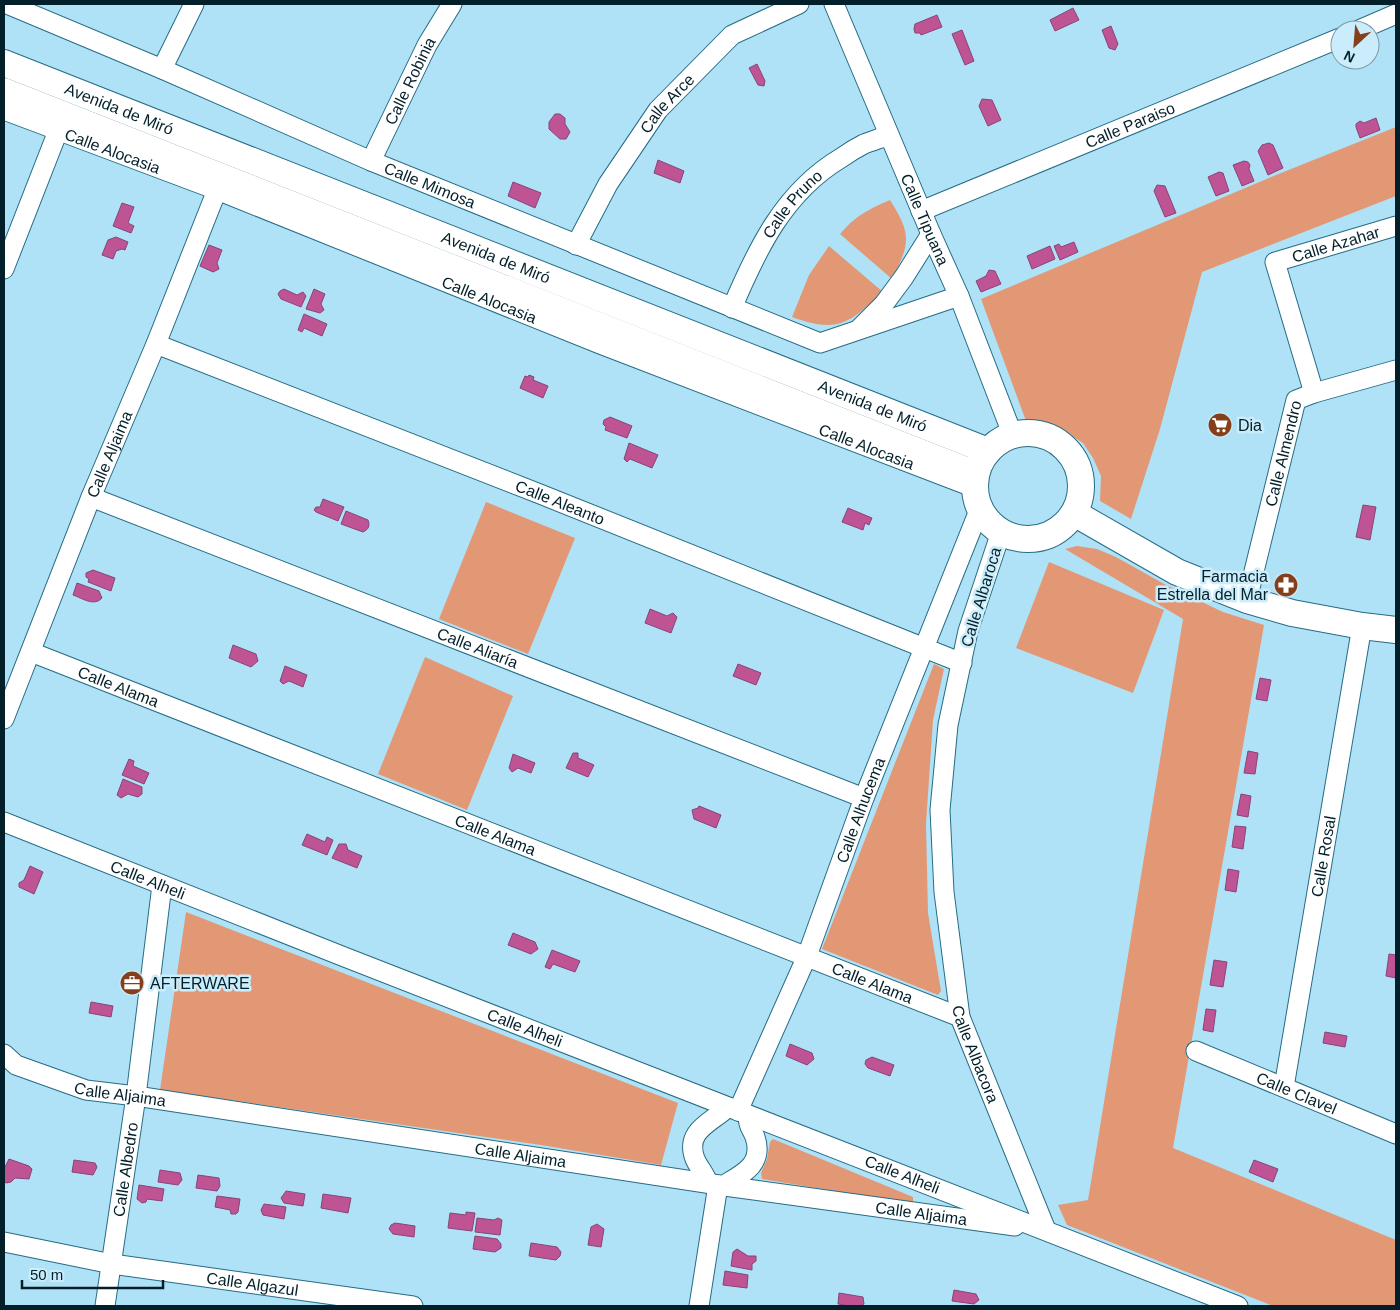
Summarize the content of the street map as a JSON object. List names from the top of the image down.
{
  "streets": {
    "main road": ["Avenida de Miró"],
    "street": [
      "Calle Robinia",
      "Calle Arce",
      "Calle Paraiso",
      "Calle Alocasia",
      "Calle Mimosa",
      "Calle Pruno",
      "Calle Tipuana",
      "Calle Azahar",
      "Calle Aljaima",
      "Calle Almendro",
      "Calle Aleanto",
      "Calle Albaroca",
      "Calle Aliaría",
      "Calle Alama",
      "Calle Alhucema",
      "Calle Rosal",
      "Calle Alheli",
      "Calle Albacora",
      "Calle Clavel",
      "Calle Albedro",
      "Calle Algazul"
    ]
  },
  "crossings": [
    ["Calle Robinia", "Calle Mimosa"],
    ["Calle Arce", "Calle Mimosa"],
    ["Avenida de Miró", "Calle Alocasia"],
    ["Avenida de Miró", "Calle Tipuana"],
    ["Avenida de Miró", "Calle Albaroca"],
    ["Avenida de Miró", "Calle Alhucema"],
    ["Calle Paraiso", "Calle Tipuana"],
    ["Calle Alocasia", "Calle Tipuana"],
    ["Calle Alocasia", "Calle Aljaima"],
    ["Calle Alocasia", "Calle Albaroca"],
    ["Calle Alocasia", "Calle Alhucema"],
    ["Calle Mimosa", "Calle Pruno"],
    ["Calle Mimosa", "Calle Tipuana"],
    ["Calle Pruno", "Calle Tipuana"],
    ["Calle Tipuana", "Calle Albaroca"],
    ["Calle Tipuana", "Calle Alhucema"],
    ["Calle Azahar", "Calle Almendro"],
    ["Calle Aljaima", "Calle Aleanto"],
    ["Calle Aljaima", "Calle Aliaría"],
    ["Calle Aljaima", "Calle Alama"],
    ["Calle Aljaima", "Calle Alhucema"],
    ["Calle Aljaima", "Calle Alheli"],
    ["Calle Aljaima", "Calle Albacora"],
    ["Calle Aljaima", "Calle Albedro"],
    ["Calle Aleanto", "Calle Albaroca"],
    ["Calle Aleanto", "Calle Alhucema"],
    ["Calle Aleanto", "Calle Albacora"],
    ["Calle Albaroca", "Calle Alhucema"],
    ["Calle Albaroca", "Calle Albacora"],
    ["Calle Aliaría", "Calle Alhucema"],
    ["Calle Alama", "Calle Alhucema"],
    ["Calle Alama", "Calle Albacora"],
    ["Calle Alhucema", "Calle Alheli"],
    ["Calle Rosal", "Calle Clavel"],
    ["Calle Alheli", "Calle Albacora"],
    ["Calle Alheli", "Calle Albedro"],
    ["Calle Albedro", "Calle Algazul"]
  ],
  "places": {
    "supermarket": ["Dia"],
    "pharmacy": ["Farmacia Estrella del Mar"],
    "office": ["AFTERWARE"]
  },
  "scale_bar": "50 m",
  "north": "bottom left"
}
